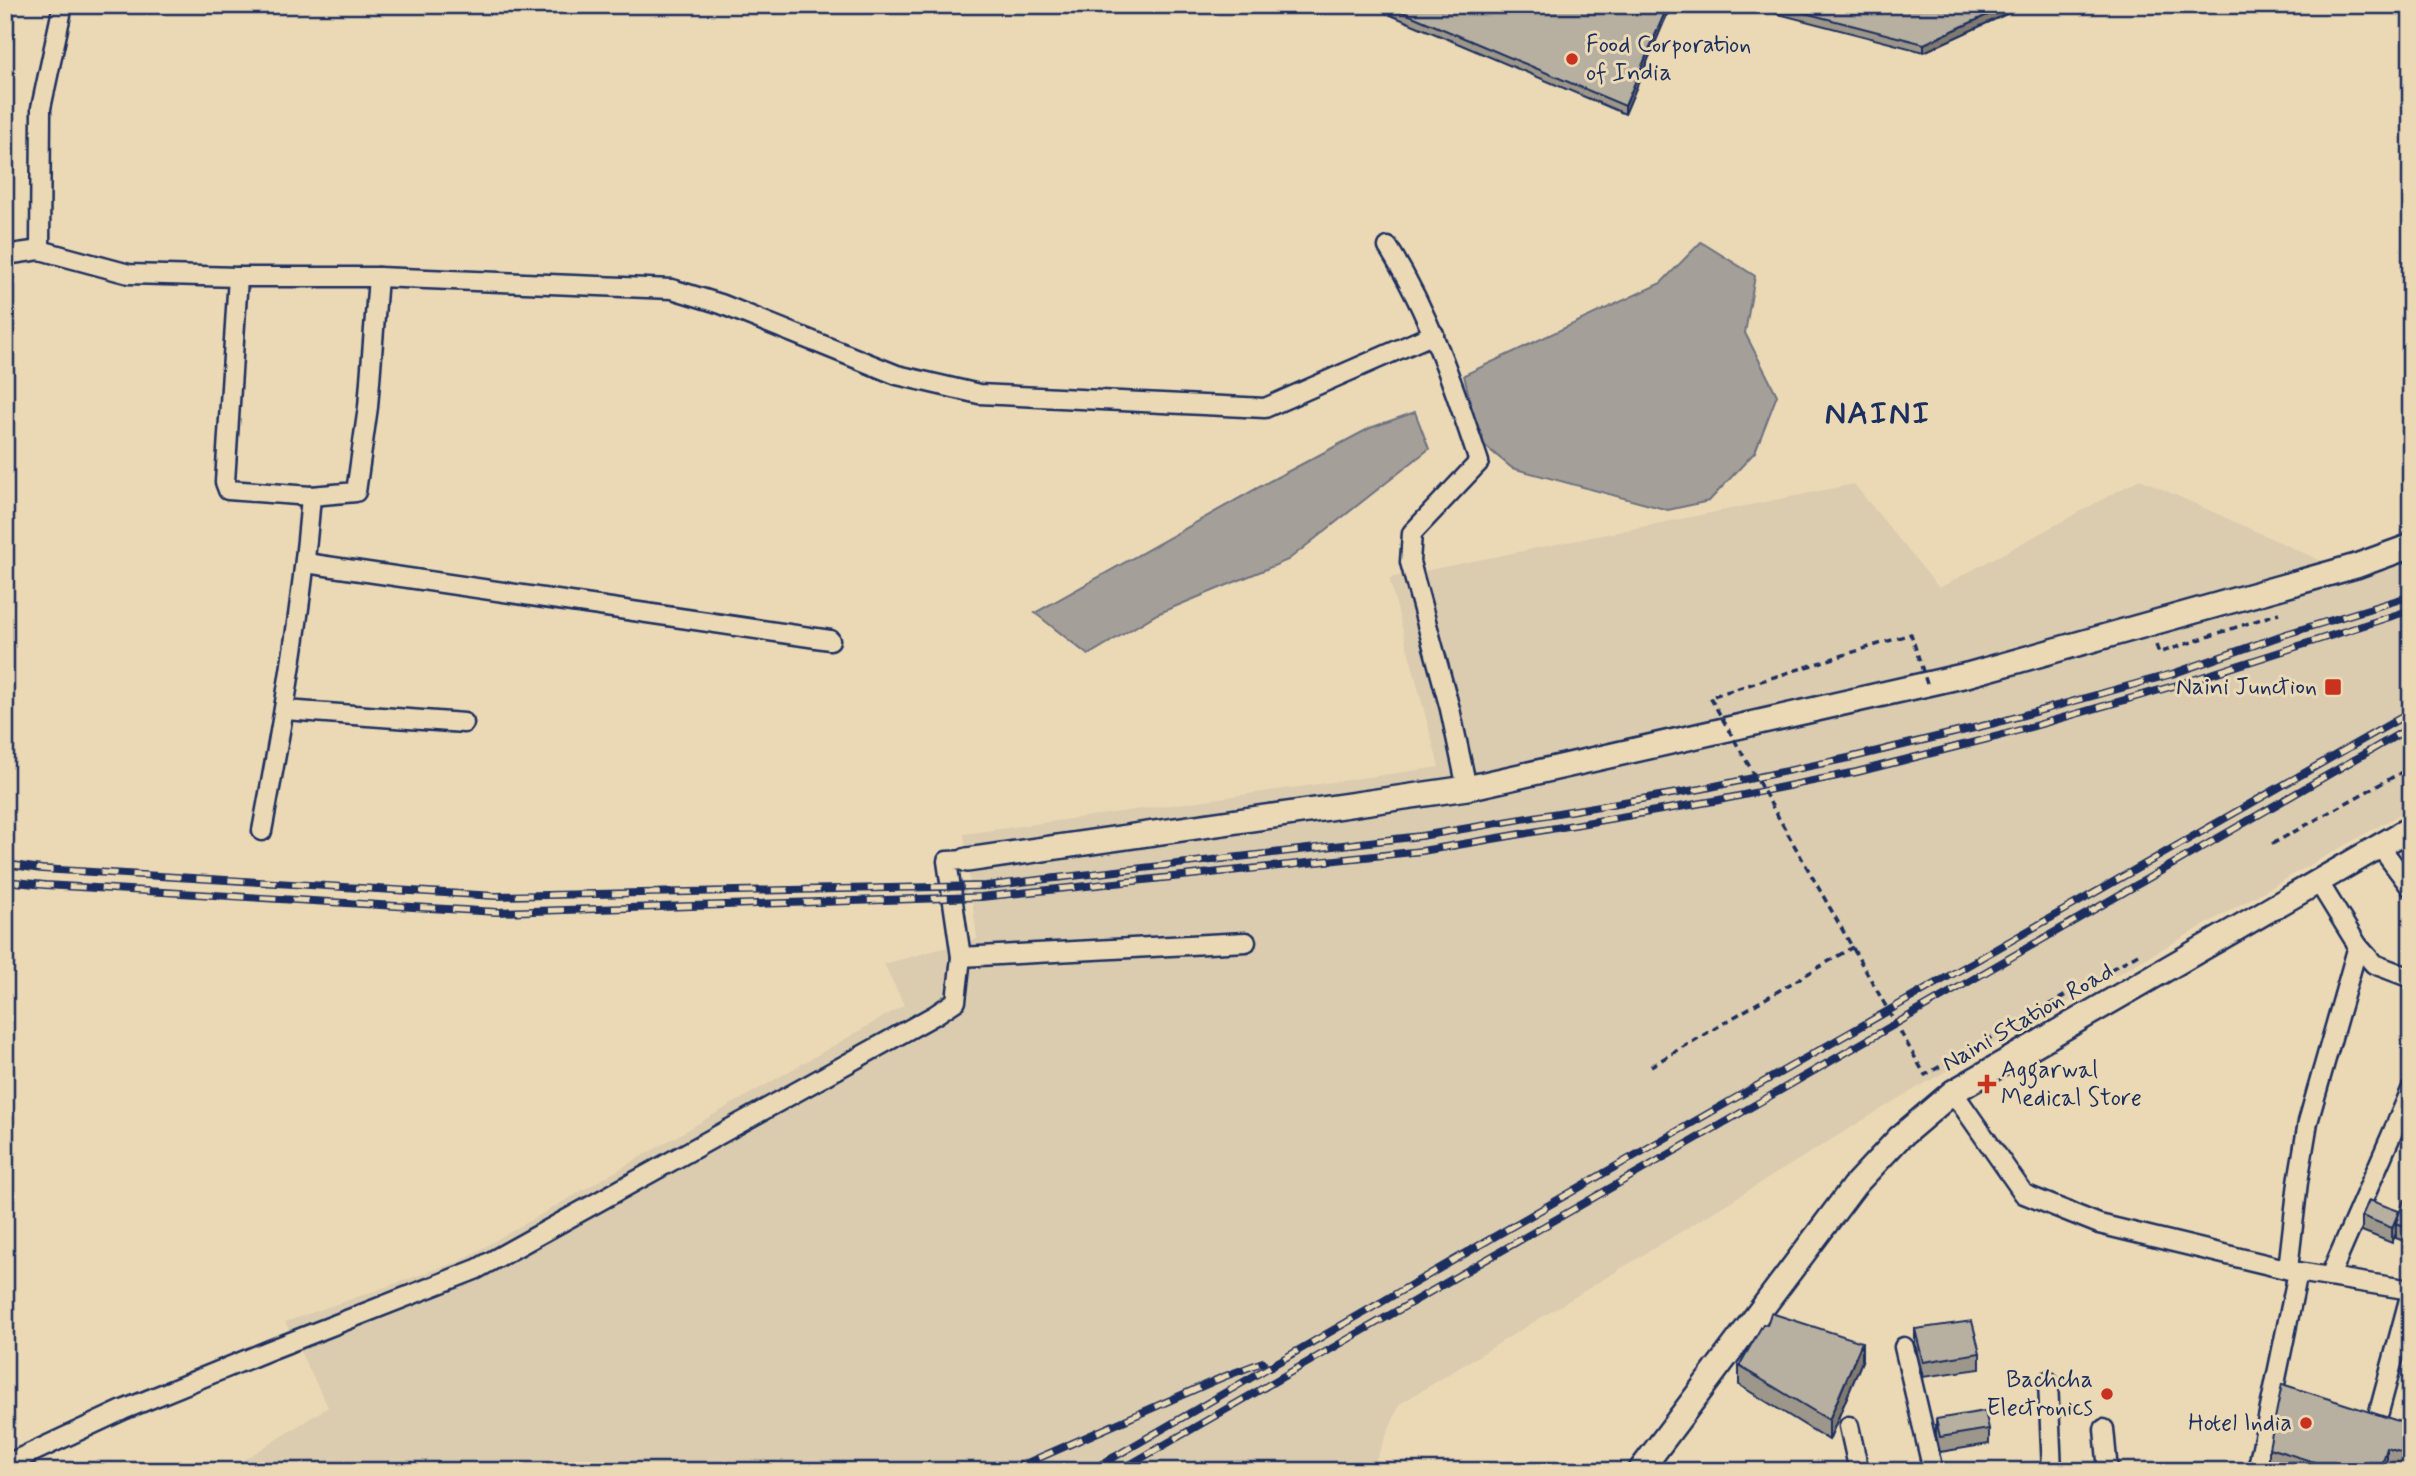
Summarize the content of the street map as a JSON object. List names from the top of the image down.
{
  "streets": {
    "street": ["Naini Station Road"]
  },
  "districts": ["NAINI"],
  "places": {
    "other": ["Food Corporation of India", "Bachcha Electronics", "Hotel India"],
    "transit": ["Naini Junction"],
    "health": ["Aggarwal Medical Store"]
  }
}
